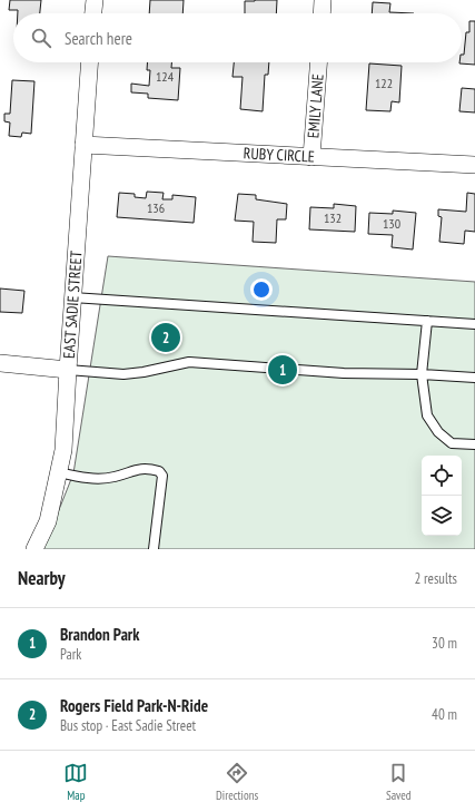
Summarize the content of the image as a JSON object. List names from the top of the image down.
{
  "streets": {
    "street": ["EMILY LANE", "RUBY CIRCLE", "EAST SADIE STREET"]
  },
  "crossings": [
    ["EMILY LANE", "RUBY CIRCLE"],
    ["RUBY CIRCLE", "EAST SADIE STREET"]
  ],
  "house_numbers": [
    "124",
    "122",
    "136",
    "132",
    "130"
  ],
  "page": {
    "search": "Search here",
    "pins": ["2", "1"],
    "heading": ["Nearby", "2 results"],
    "list": [
      {
        "mark": "1",
        "name": "Brandon Park",
        "note": "Park",
        "value": "30 m"
      },
      {
        "mark": "2",
        "name": "Rogers Field Park-N-Ride",
        "note": "Bus stop · East Sadie Street",
        "value": "40 m"
      }
    ],
    "nav": ["Map", "Directions", "Saved"]
  }
}
